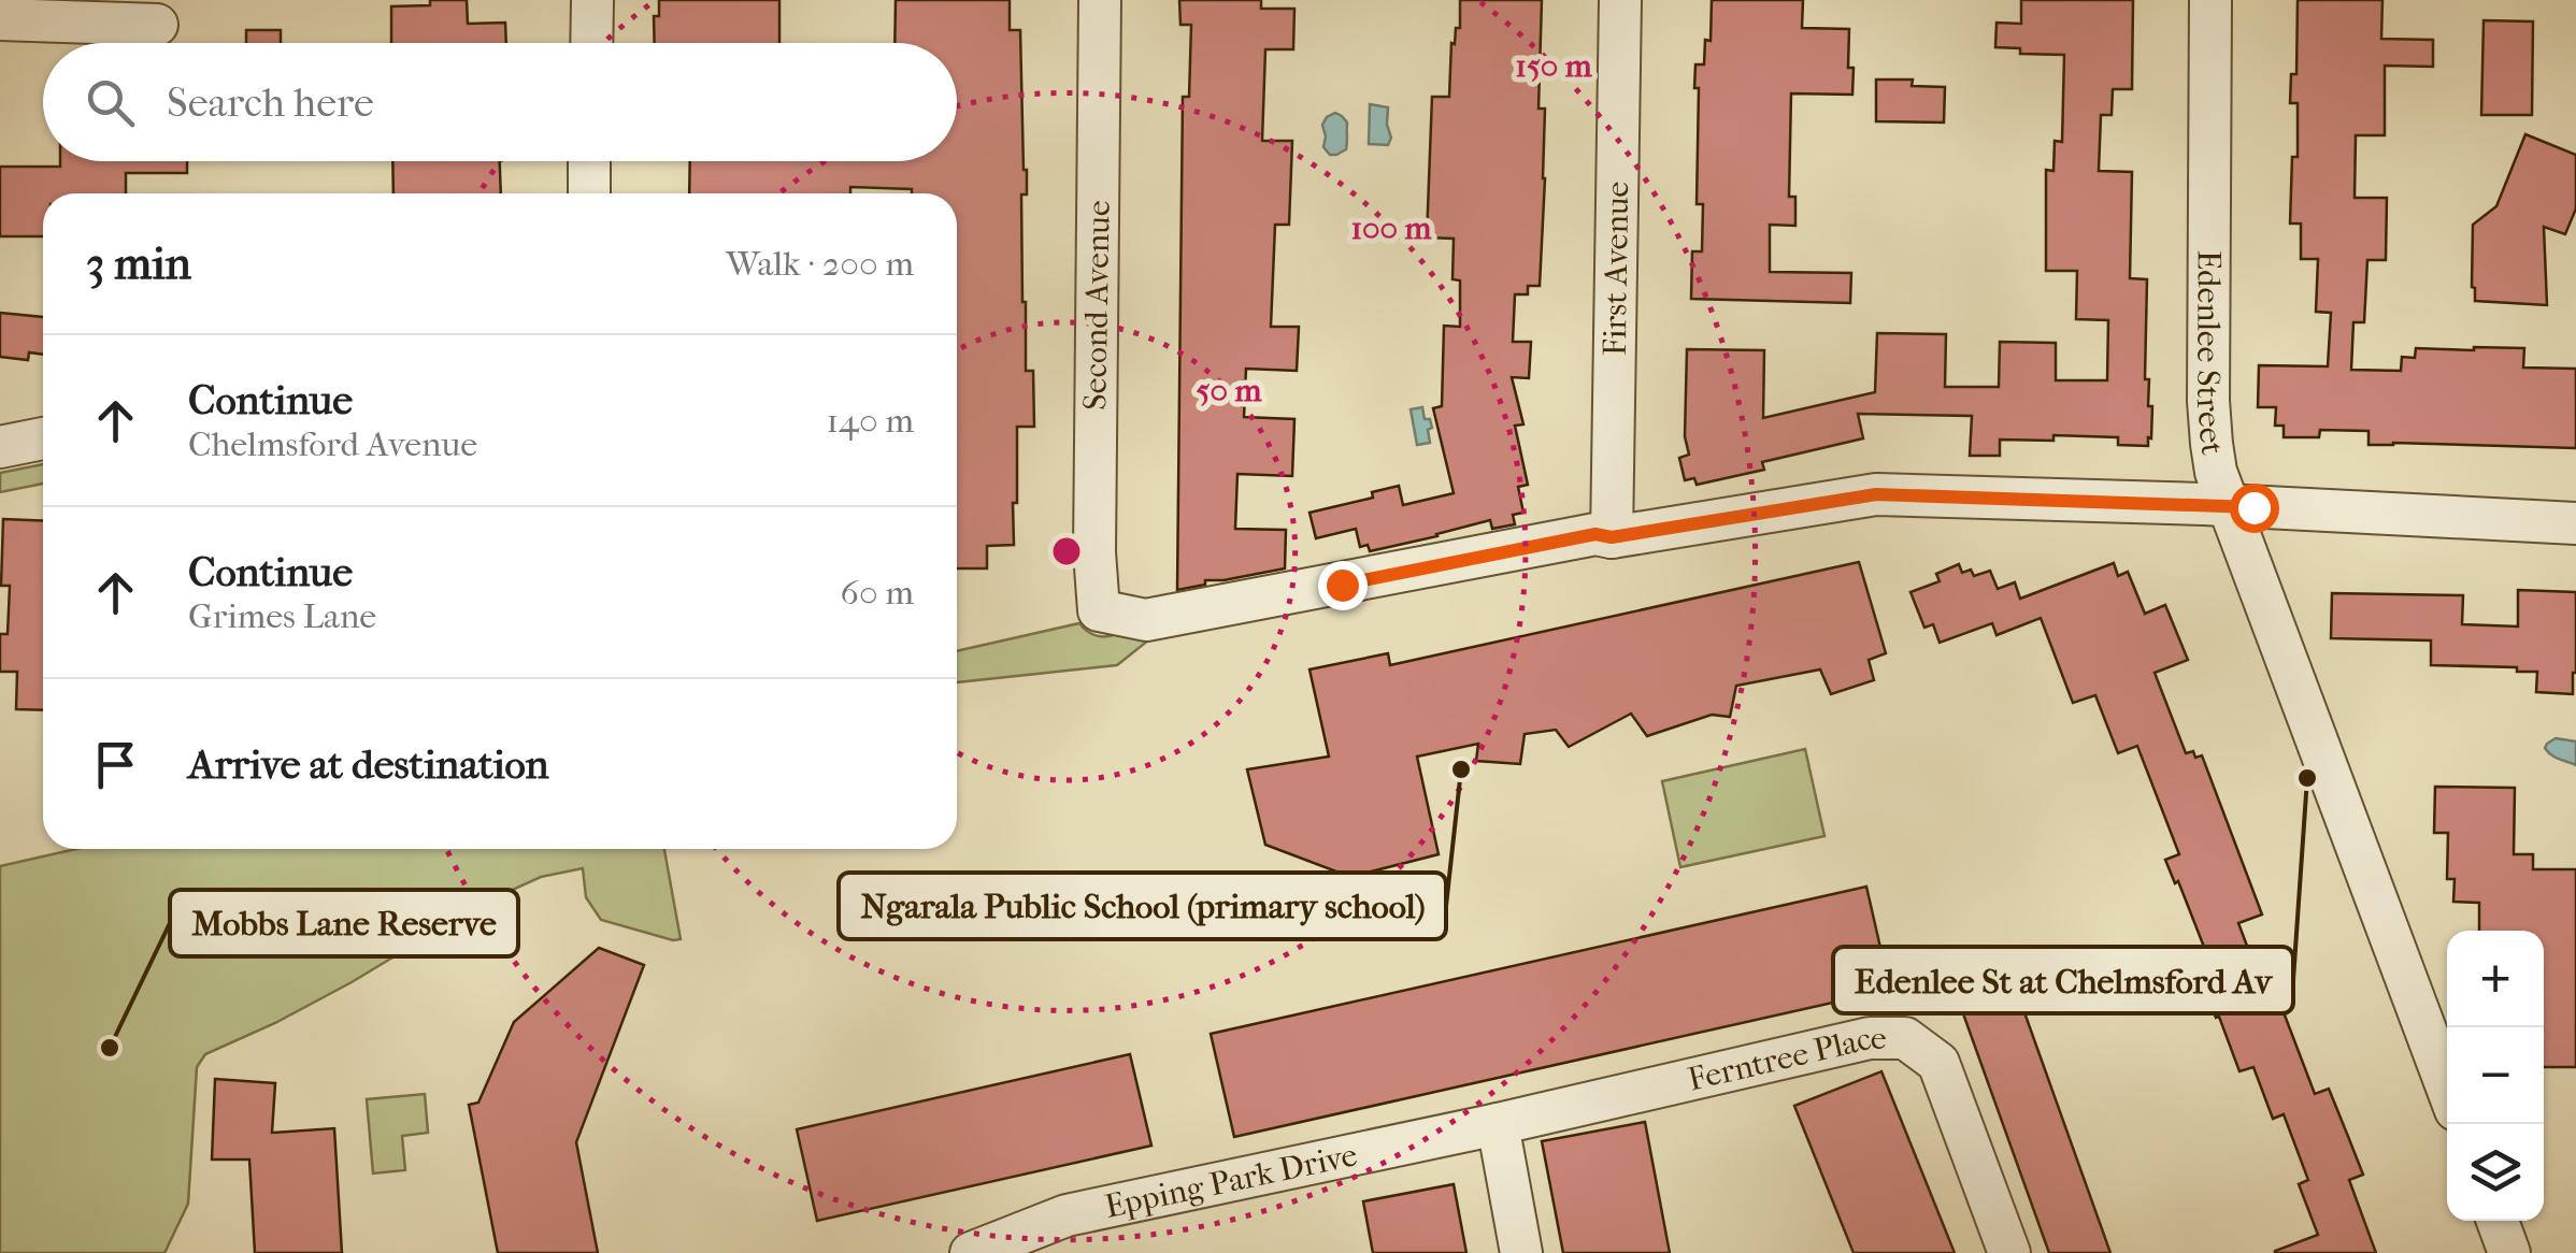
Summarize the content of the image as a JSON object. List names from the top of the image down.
{
  "streets": {
    "street": [
      "First Avenue",
      "Second Avenue",
      "Edenlee Street",
      "Ferntree Place",
      "Epping Park Drive"
    ]
  },
  "crossings": [
    ["First Avenue", "Second Avenue"],
    ["Ferntree Place", "Epping Park Drive"]
  ],
  "places": ["Ngarala Public School (primary school)", "Edenlee St at Chelmsford Av", "Mobbs Lane Reserve"],
  "page": {
    "search": "Search here",
    "heading": ["3 min", "Walk · 200 m"],
    "list": [
      ["Continue", "Chelmsford Avenue", "140 m"],
      ["Continue", "Grimes Lane", "60 m"],
      "Arrive at destination"
    ],
    "map_buttons": ["+", "−"]
  },
  "rings": ["150 m", "100 m", "50 m"]
}
